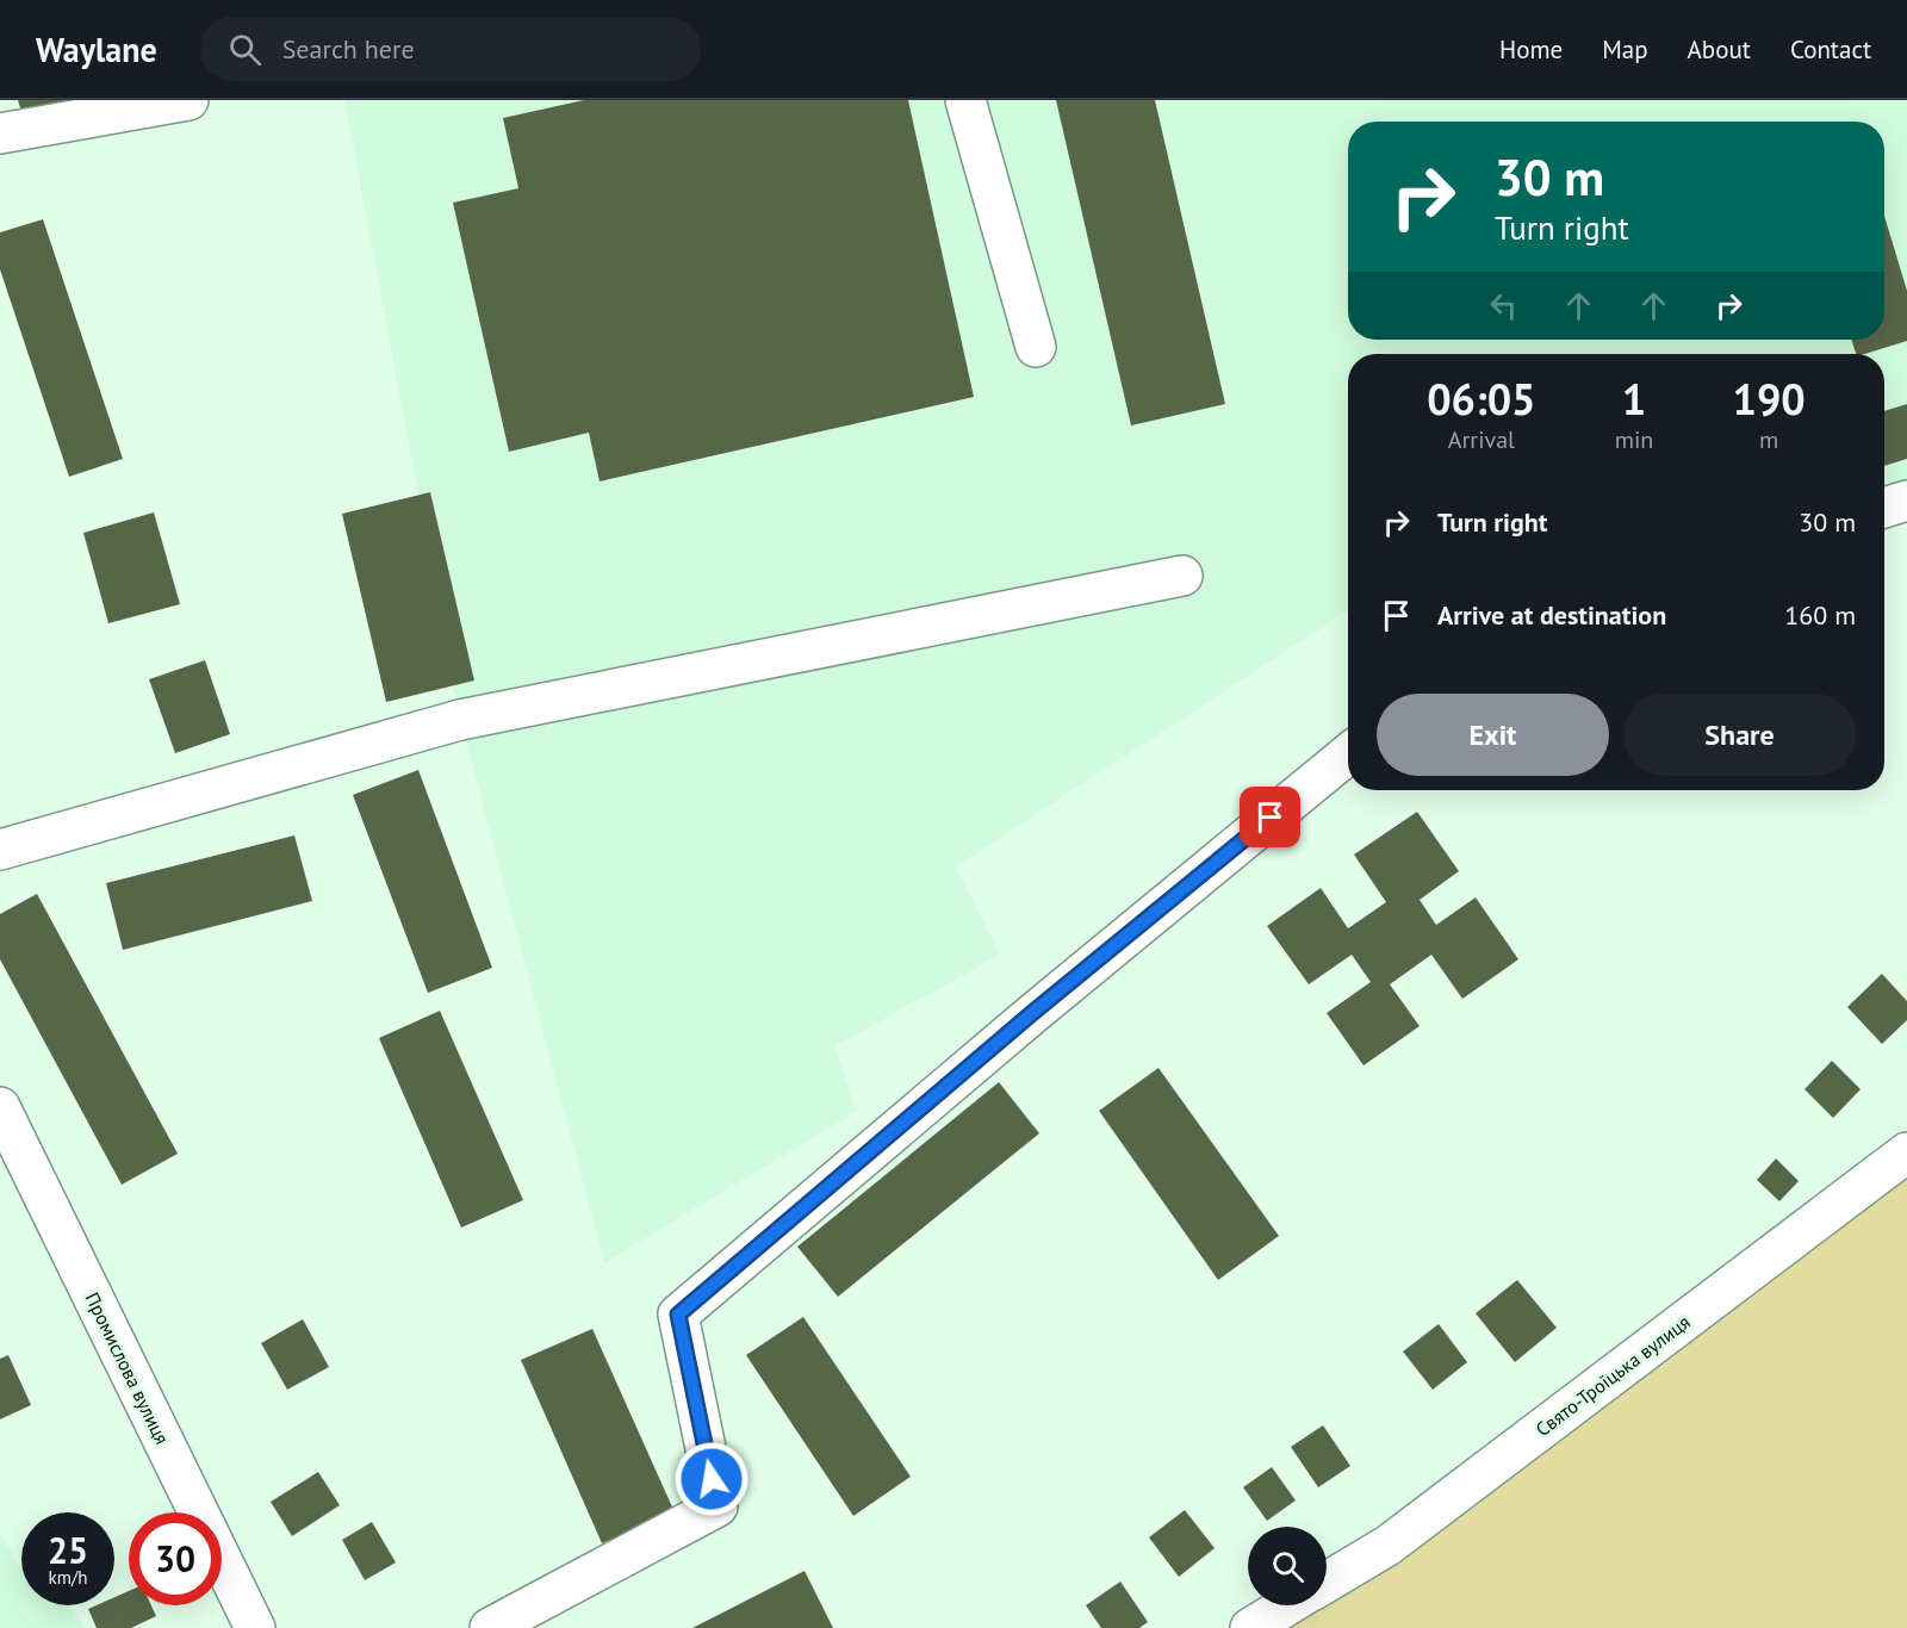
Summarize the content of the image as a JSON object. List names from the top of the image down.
{
  "streets": {
    "street": ["Промислова вулиця", "Свято-Троїцька вулиця"]
  },
  "page": {
    "header": "Waylane",
    "search": "Search here",
    "nav": [
      "Home",
      "Map",
      "About",
      "Contact"
    ],
    "turn": ["30 m", "Turn right"],
    "eta": [
      "06:05",
      "Arrival",
      "1",
      "min",
      "190",
      "m"
    ],
    "list": [
      {
        "name": "Turn right",
        "value": "30 m"
      },
      {
        "name": "Arrive at destination",
        "value": "160 m"
      }
    ],
    "buttons": ["Exit", "Share"],
    "speed": "25 km/h",
    "limit": "30"
  }
}
